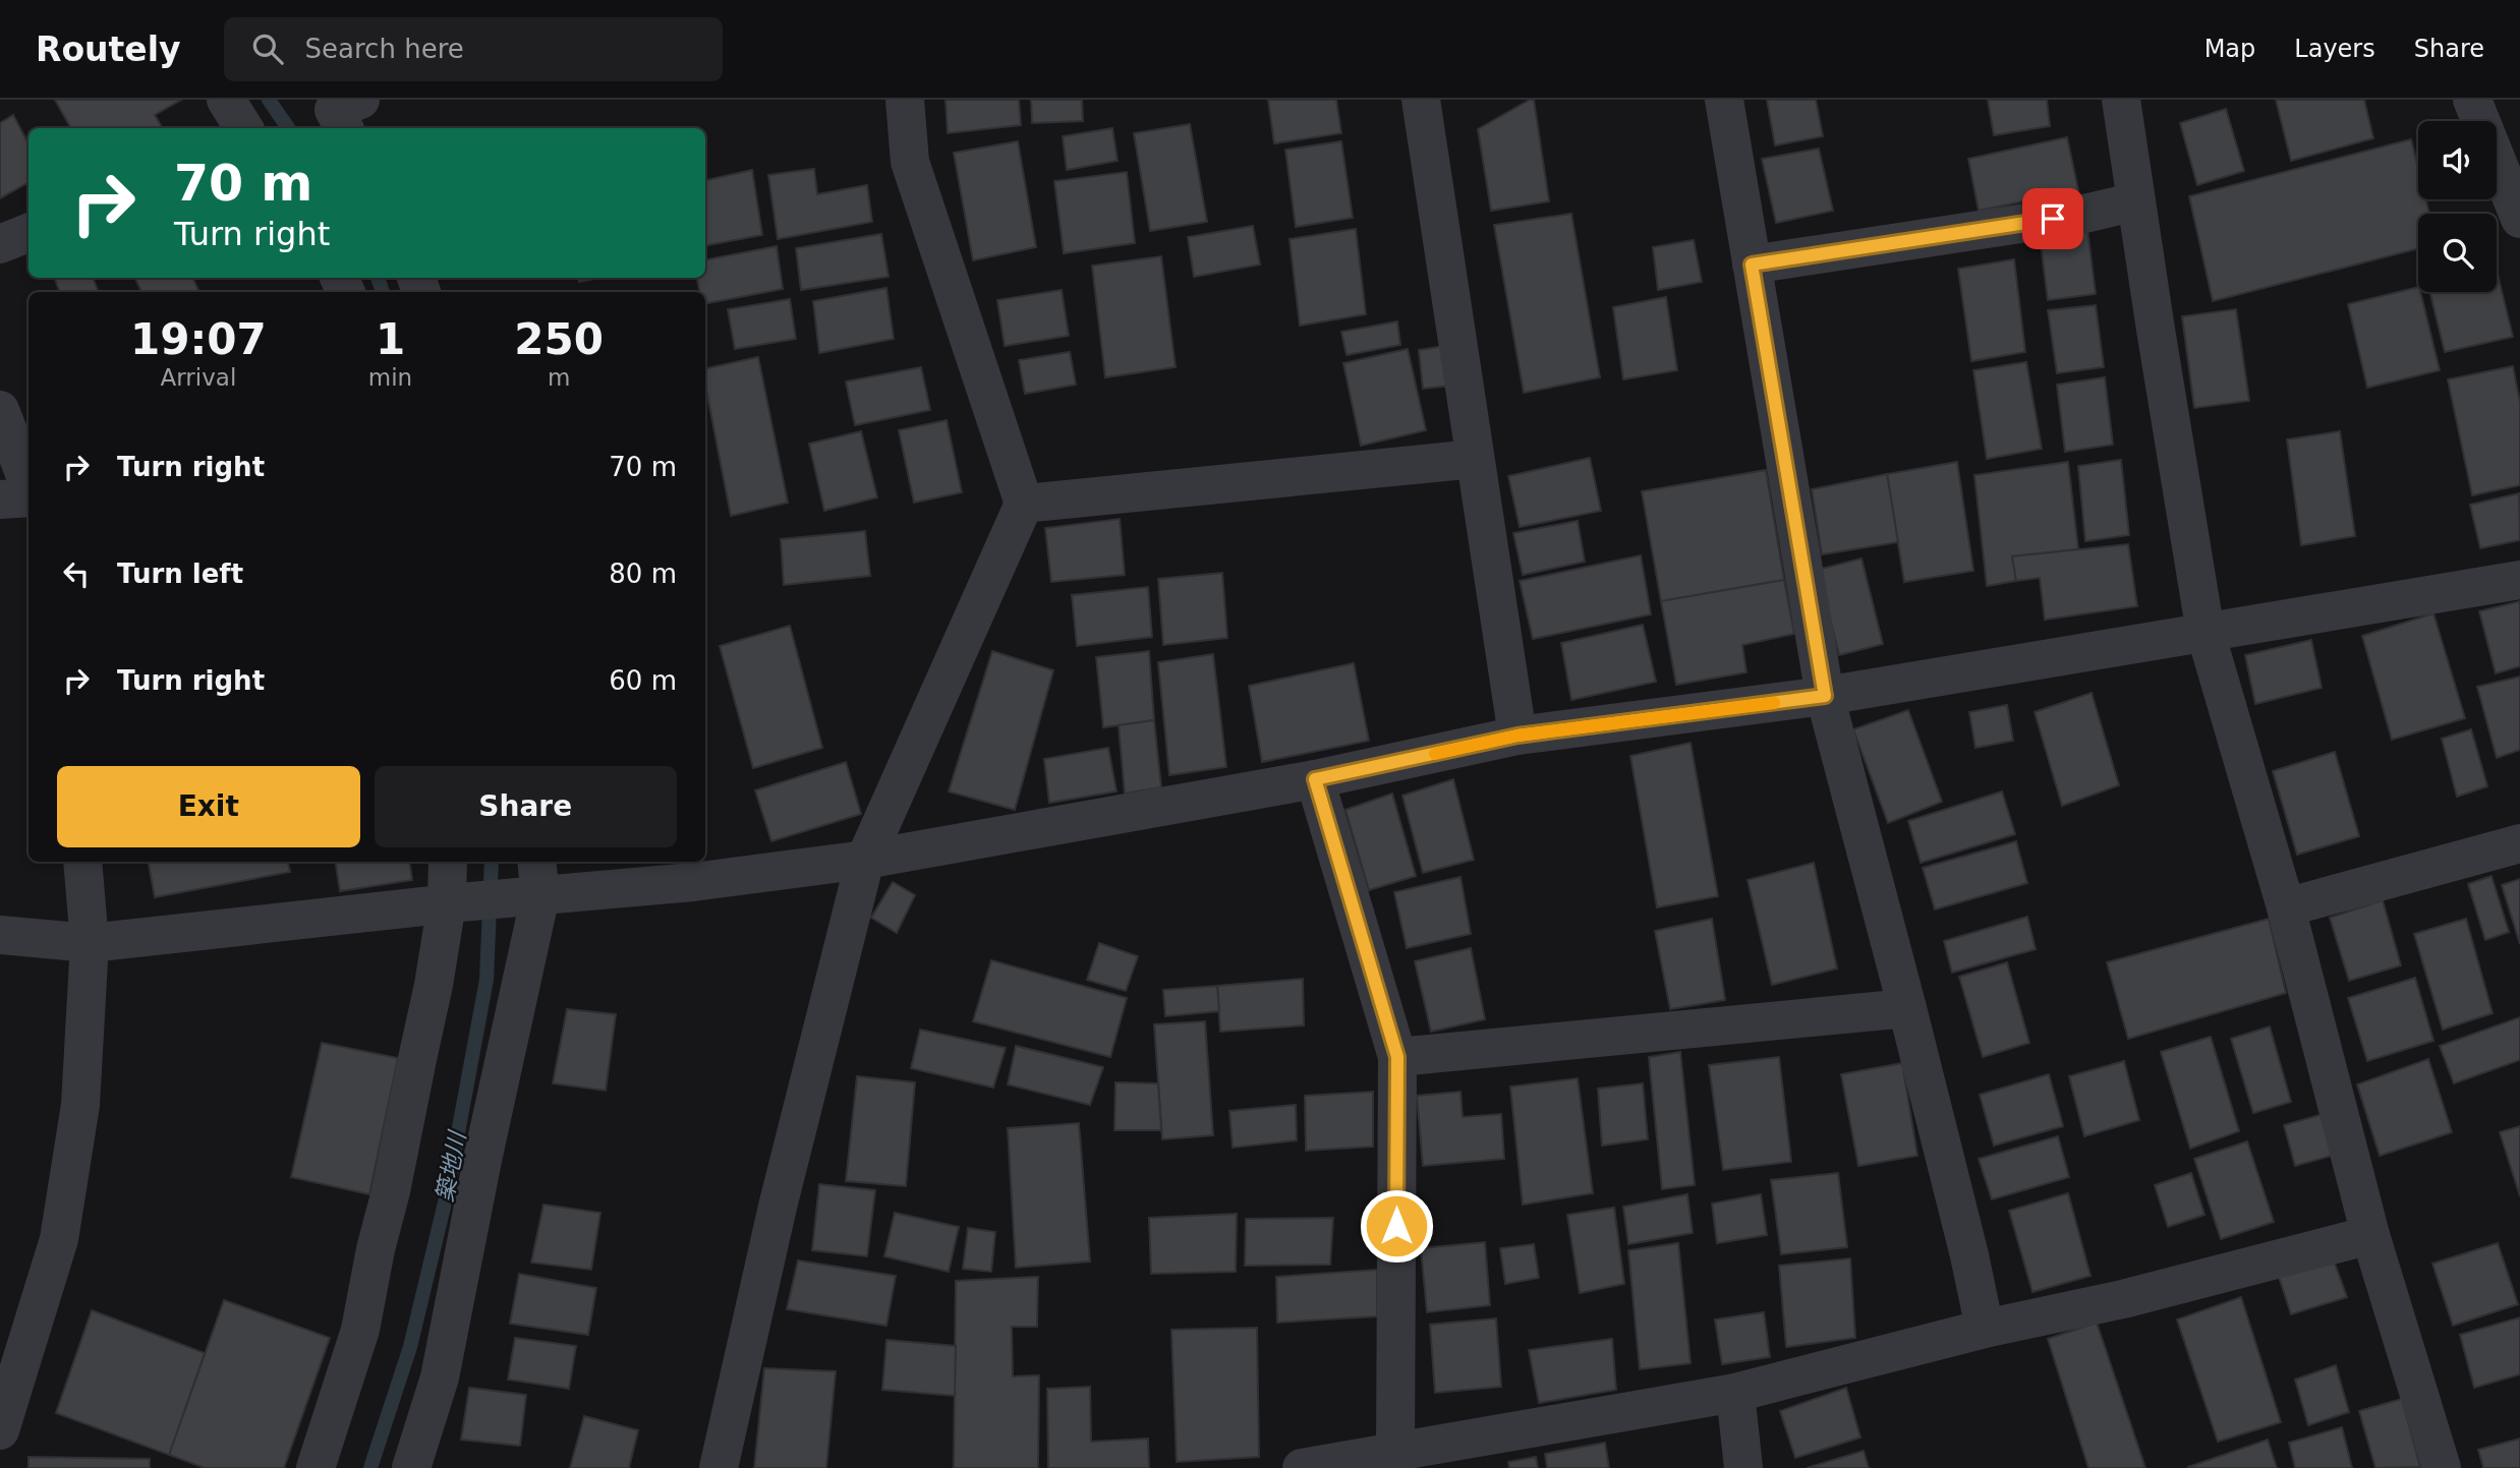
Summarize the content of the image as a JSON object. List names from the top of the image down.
{
  "water": ["築地川"],
  "page": {
    "header": "Routely",
    "search": "Search here",
    "nav": ["Map", "Layers", "Share"],
    "turn": ["70 m", "Turn right"],
    "eta": [
      "19:07",
      "Arrival",
      "1",
      "min",
      "250",
      "m"
    ],
    "list": [
      {
        "name": "Turn right",
        "value": "70 m"
      },
      {
        "name": "Turn left",
        "value": "80 m"
      },
      {
        "name": "Turn right",
        "value": "60 m"
      }
    ],
    "buttons": ["Exit", "Share"]
  }
}
